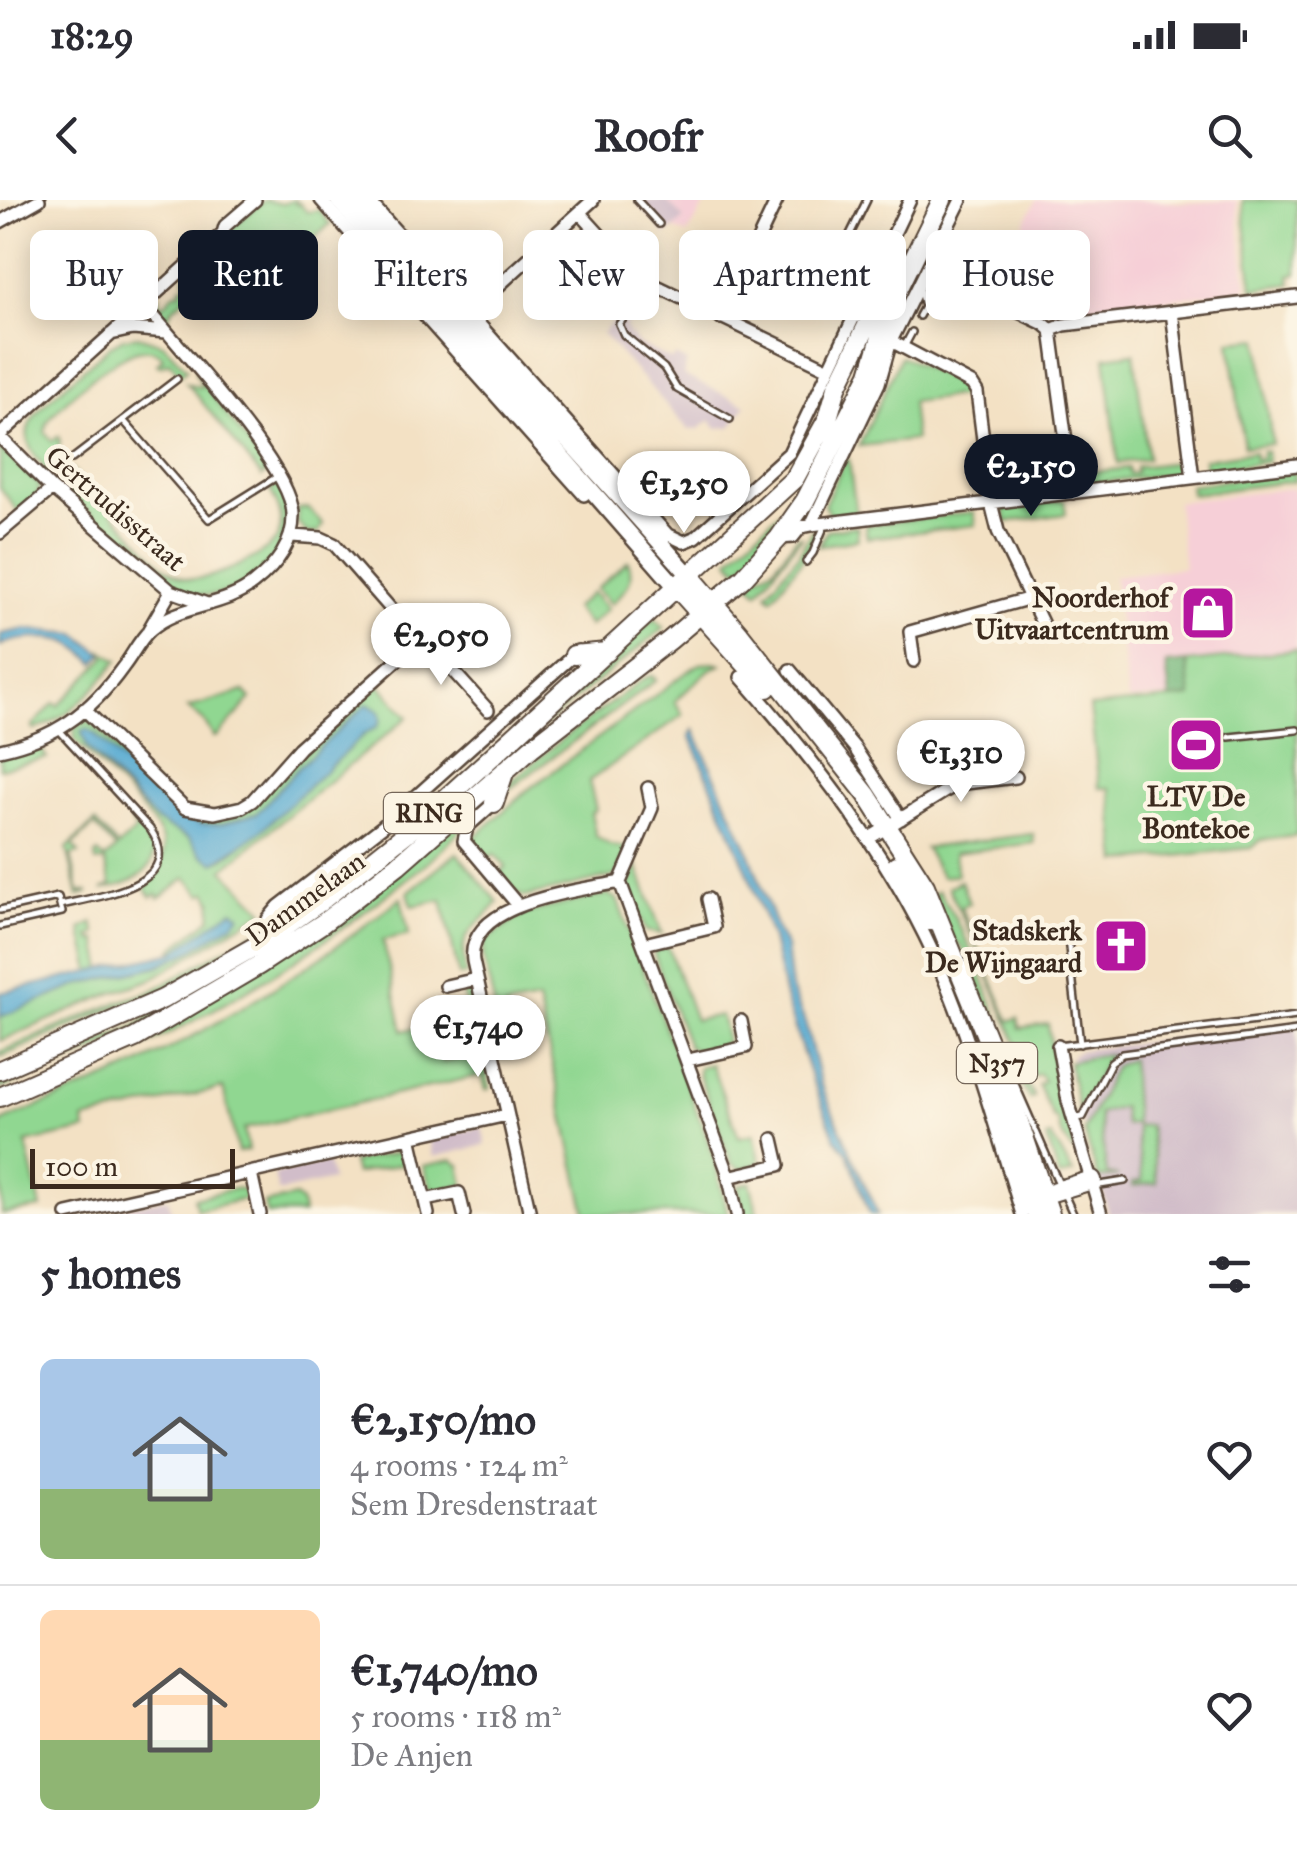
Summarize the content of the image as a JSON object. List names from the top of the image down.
{
  "streets": {
    "main road": ["RING", "Dammelaan", "N357"],
    "street": ["Gertrudisstraat"]
  },
  "crossings": [
    ["RING", "Dammelaan"],
    ["RING", "N357"],
    ["Dammelaan", "N357"]
  ],
  "places": {
    "shop": ["Noorderhof Uitvaartcentrum"],
    "sports": ["LTV De Bontekoe"],
    "church": ["Stadskerk De Wijngaard"]
  },
  "scale_bar": "100 m",
  "page": {
    "status": "18:29",
    "header": "Roofr",
    "chip": [
      "Buy",
      "Rent",
      "Filters",
      "New",
      "Apartment",
      "House"
    ],
    "price": [
      "€2,150",
      "€1,250",
      "€2,050",
      "€1,310",
      "€1,740"
    ],
    "scale": "100 m",
    "heading": "5 homes",
    "list": [
      {
        "name": "€2,150/mo",
        "note": "4 rooms · 124 m² · Sem Dresdenstraat"
      },
      {
        "name": "€1,740/mo",
        "note": "5 rooms · 118 m² · De Anjen"
      }
    ]
  }
}
